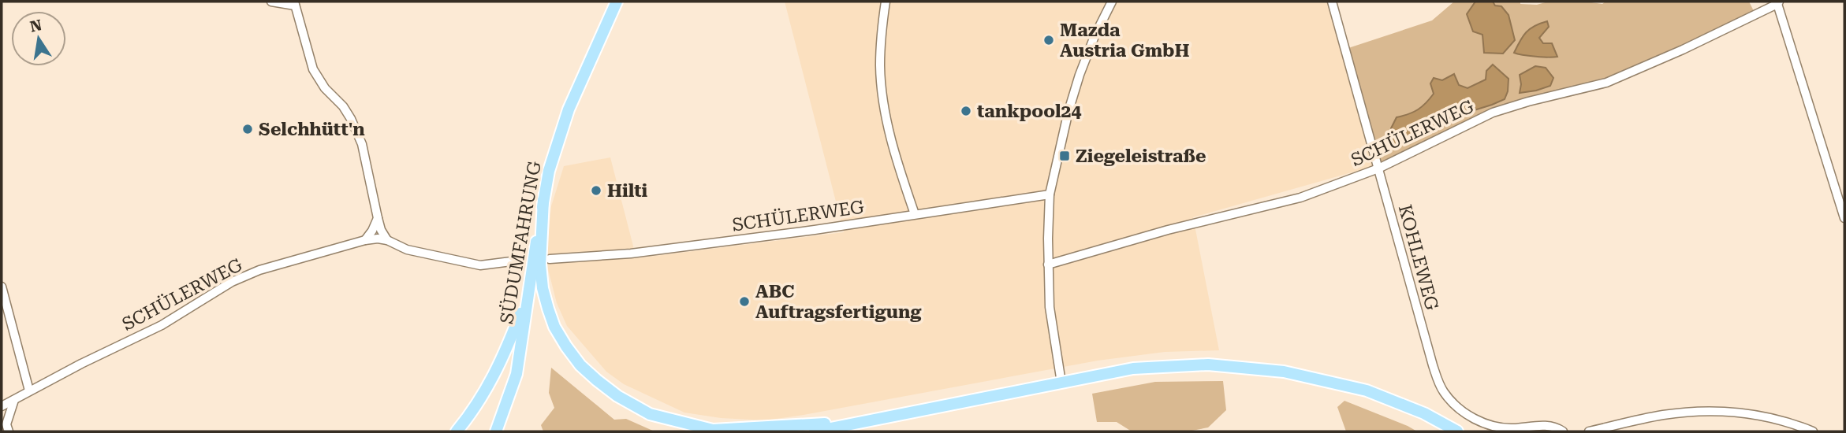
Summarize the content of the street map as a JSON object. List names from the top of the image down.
{
  "streets": {
    "main road": ["SÜDUMFAHRUNG"],
    "street": ["SCHÜLERWEG", "KOHLEWEG"]
  },
  "crossings": [
    ["SCHÜLERWEG", "KOHLEWEG"]
  ],
  "places": {
    "other": [
      "Mazda Austria GmbH",
      "tankpool24",
      "Selchhütt'n",
      "Hilti",
      "ABC Auftragsfertigung"
    ],
    "transit": ["Ziegeleistraße"]
  },
  "north": "top"
}
